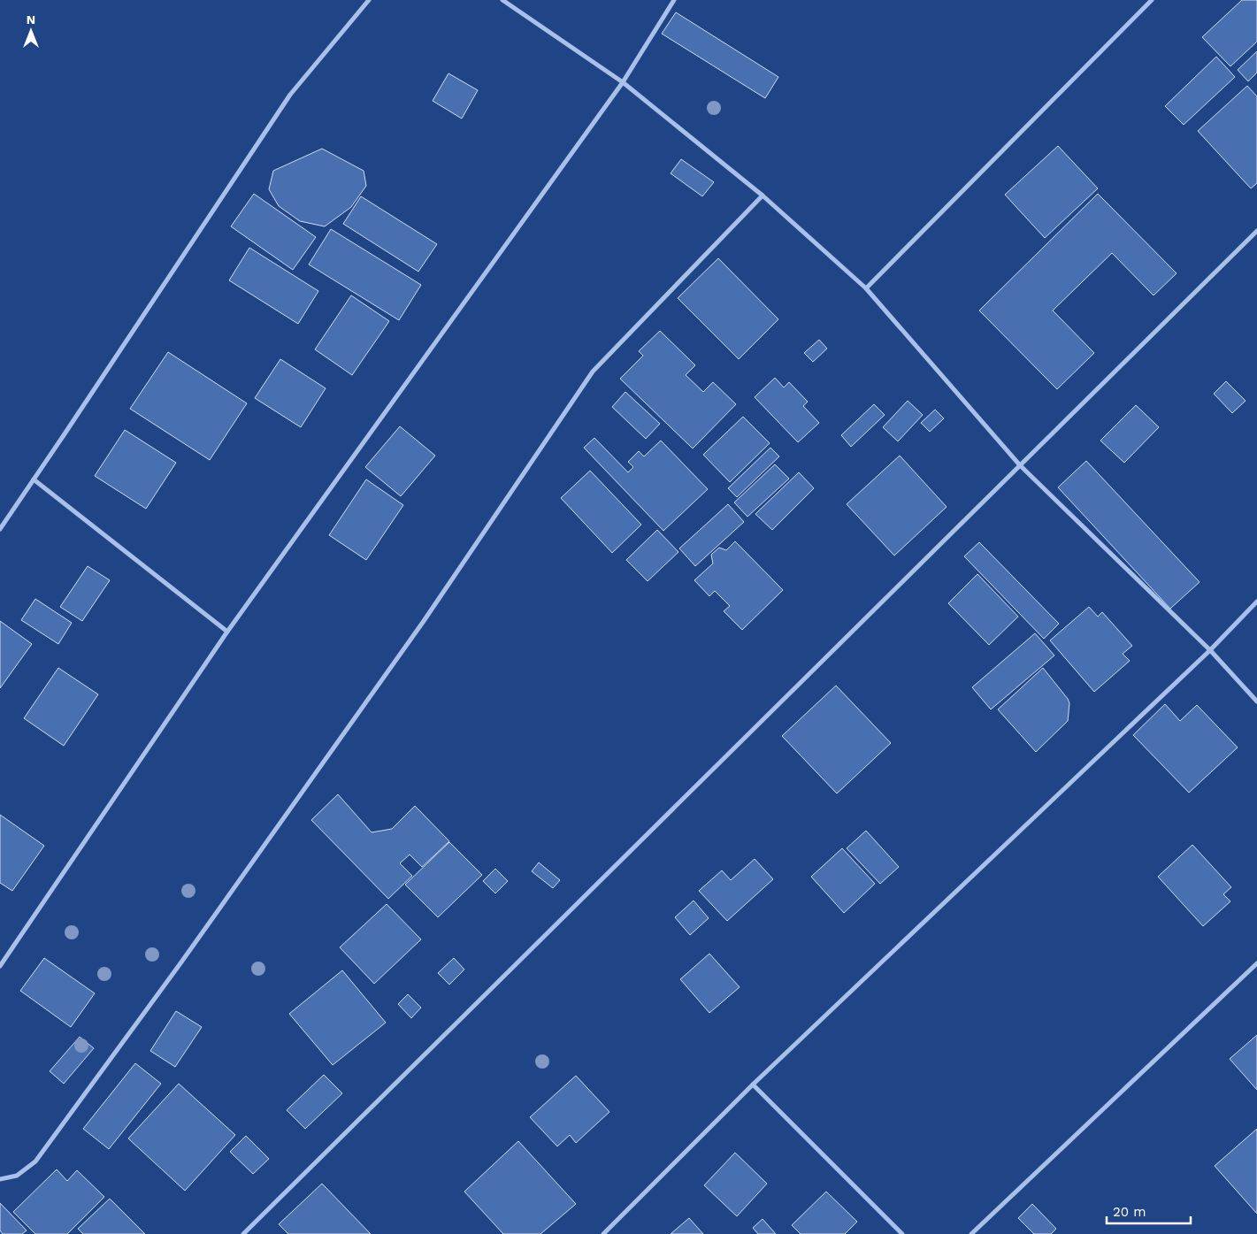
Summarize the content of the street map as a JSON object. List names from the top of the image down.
{
  "scale_bar": "20 m",
  "north": "top"
}
